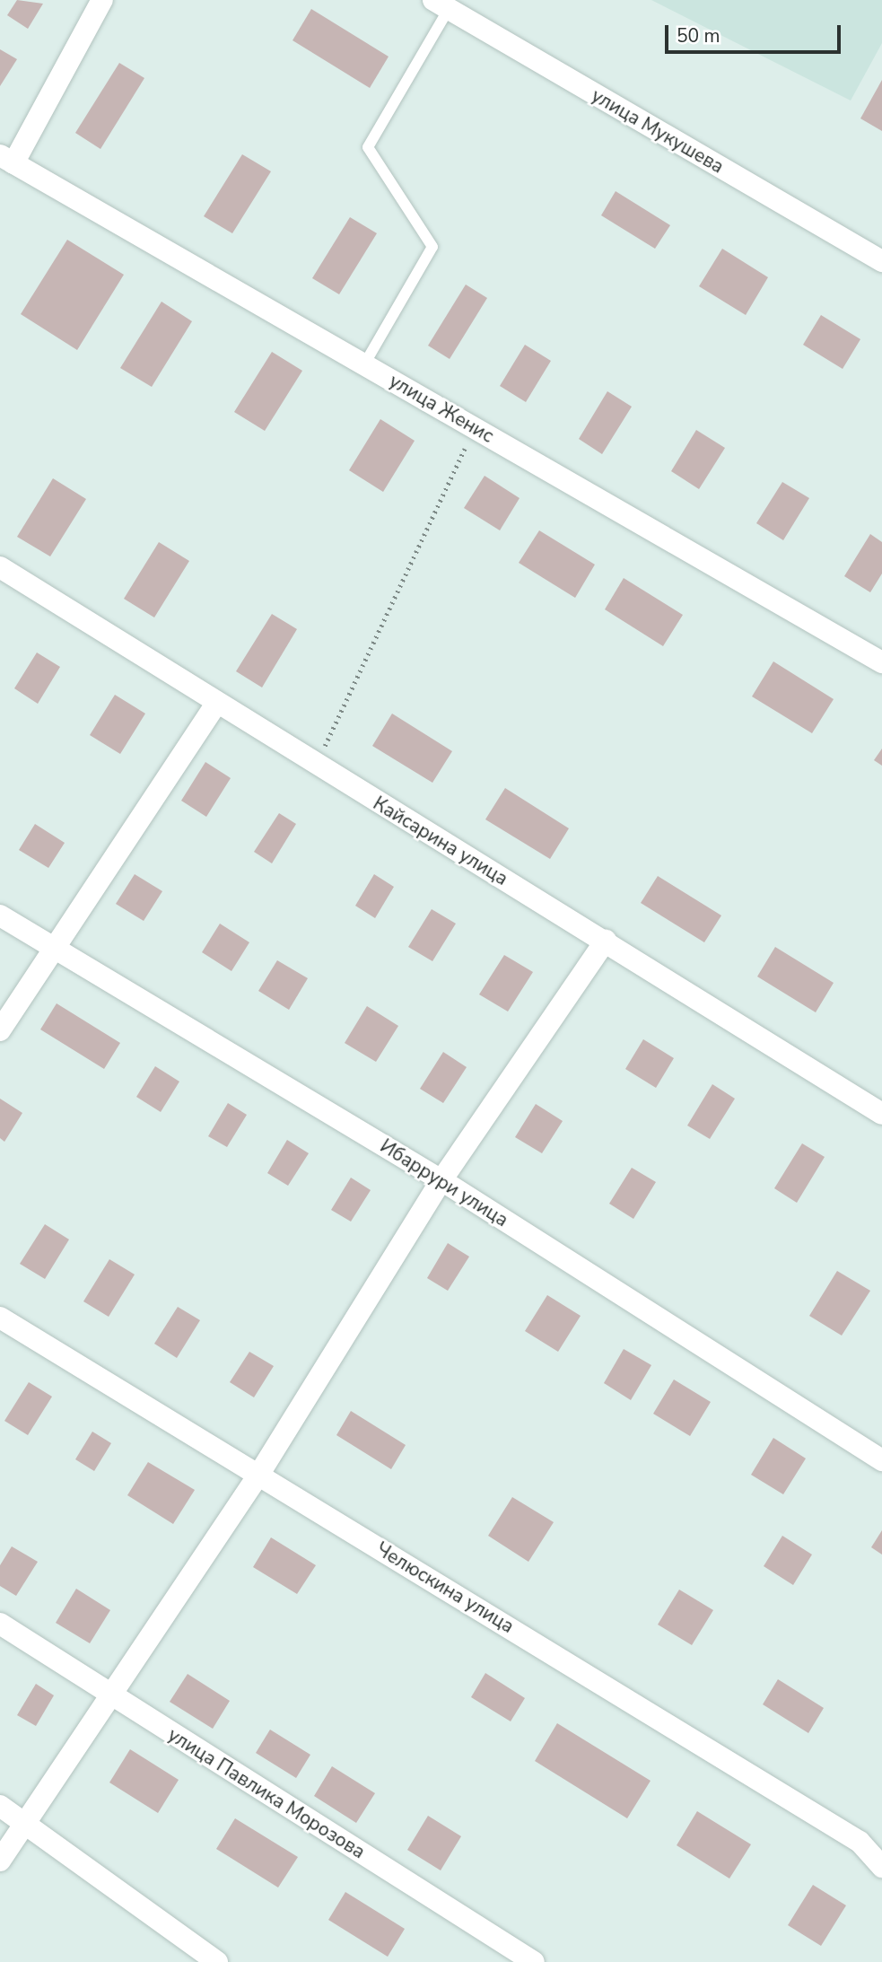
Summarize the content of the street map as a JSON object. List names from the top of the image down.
{
  "streets": {
    "street": [
      "улица Мукушева",
      "улица Женис",
      "Кайсарина улица",
      "Ибаррури улица",
      "Челюскина улица",
      "улица Павлика Морозова"
    ]
  },
  "scale_bar": "50 m"
}
